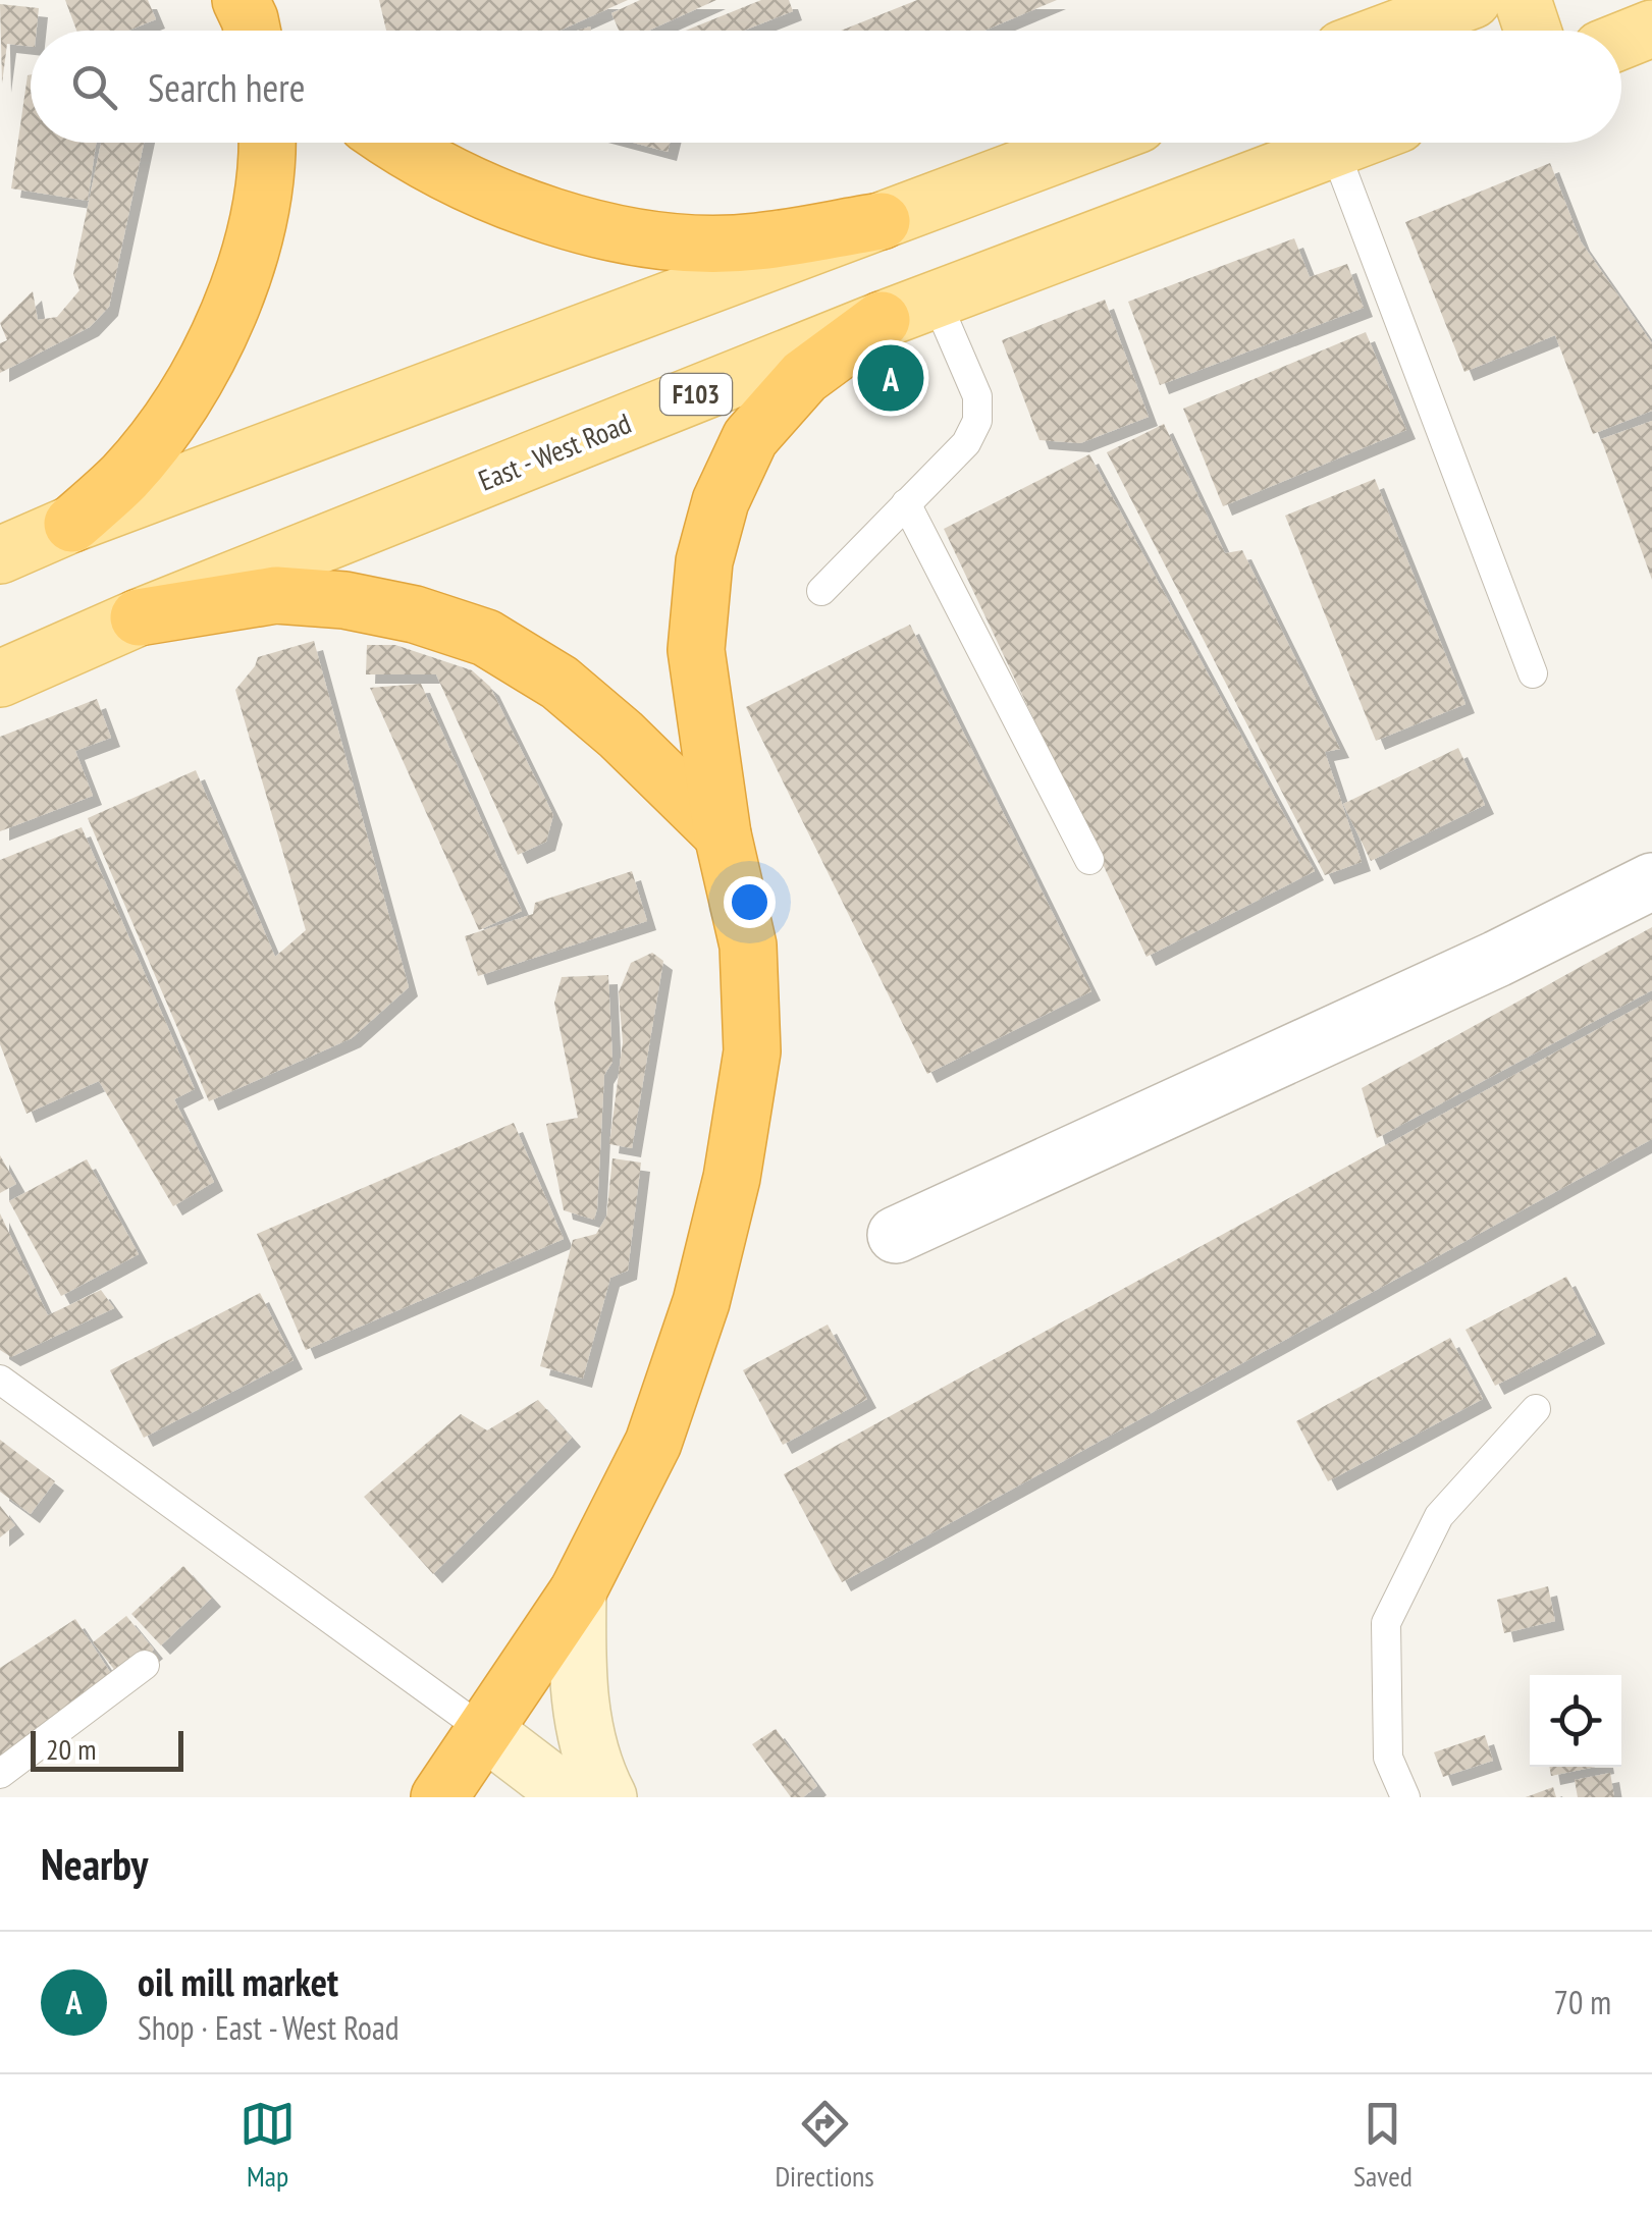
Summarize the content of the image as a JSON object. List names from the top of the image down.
{
  "streets": {
    "main road": ["F103", "East - West Road"]
  },
  "scale_bar": "20 m",
  "page": {
    "search": "Search here",
    "pins": "A",
    "scale": "20 m",
    "heading": "Nearby",
    "list": [
      {
        "mark": "A",
        "name": "oil mill market",
        "note": "Shop · East - West Road",
        "value": "70 m"
      }
    ],
    "nav": ["Map", "Directions", "Saved"]
  }
}
